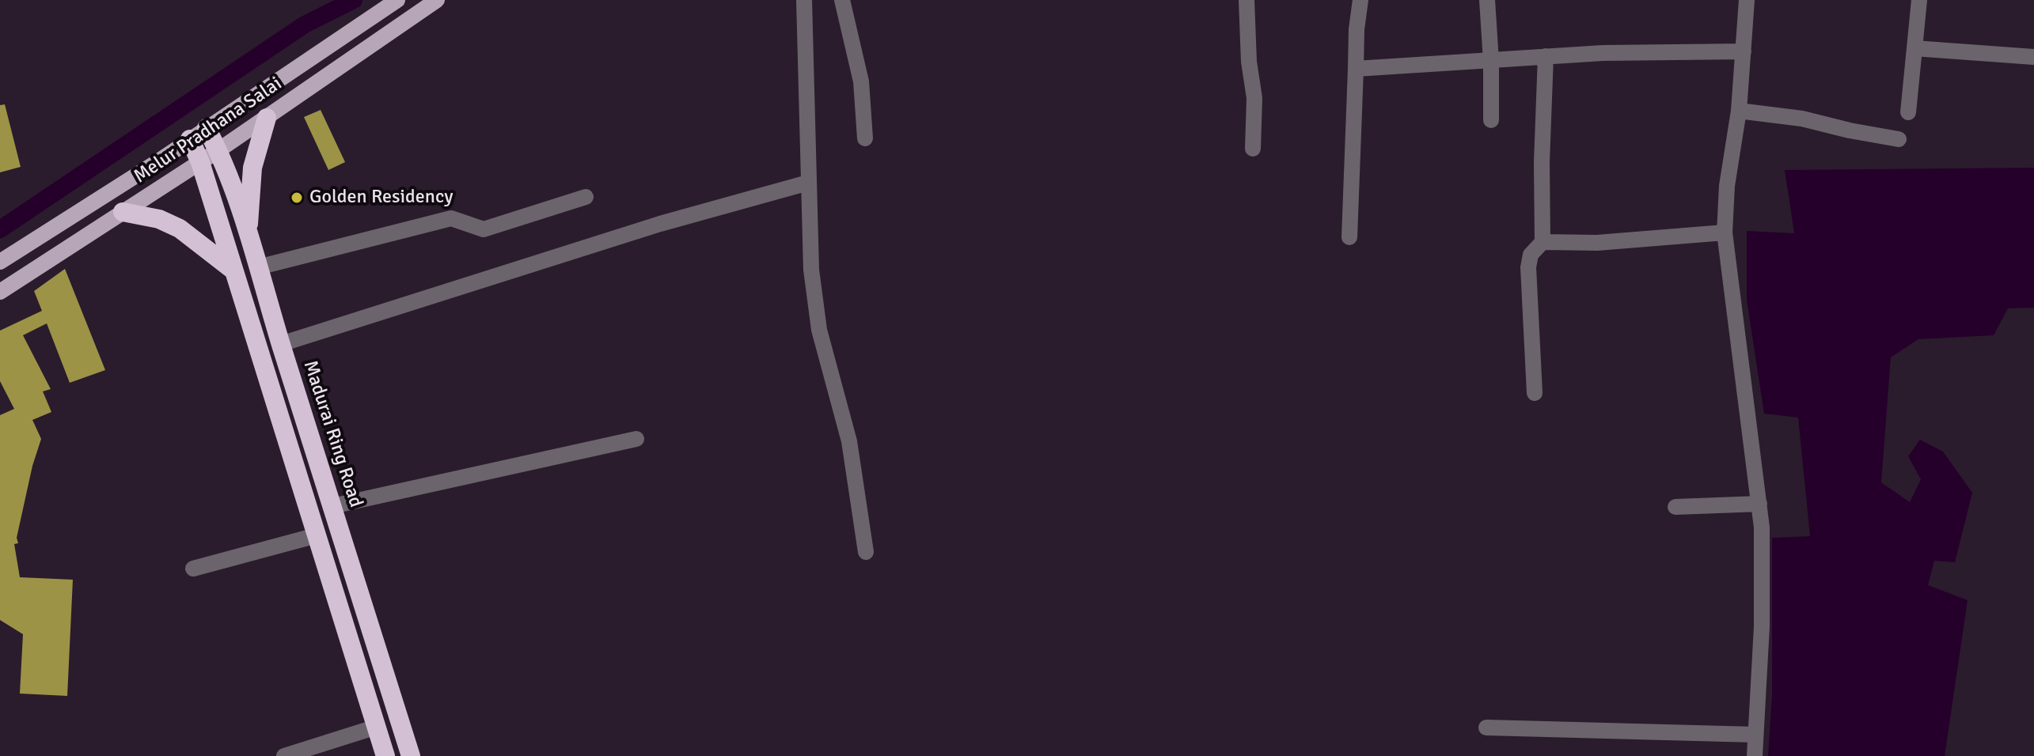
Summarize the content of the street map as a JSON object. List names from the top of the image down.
{
  "streets": {
    "highway": ["Madurai Ring Road"],
    "main road": ["Melur Pradhana Salai"]
  },
  "crossings": [
    ["Melur Pradhana Salai", "Madurai Ring Road"]
  ],
  "places": ["Golden Residency"]
}
